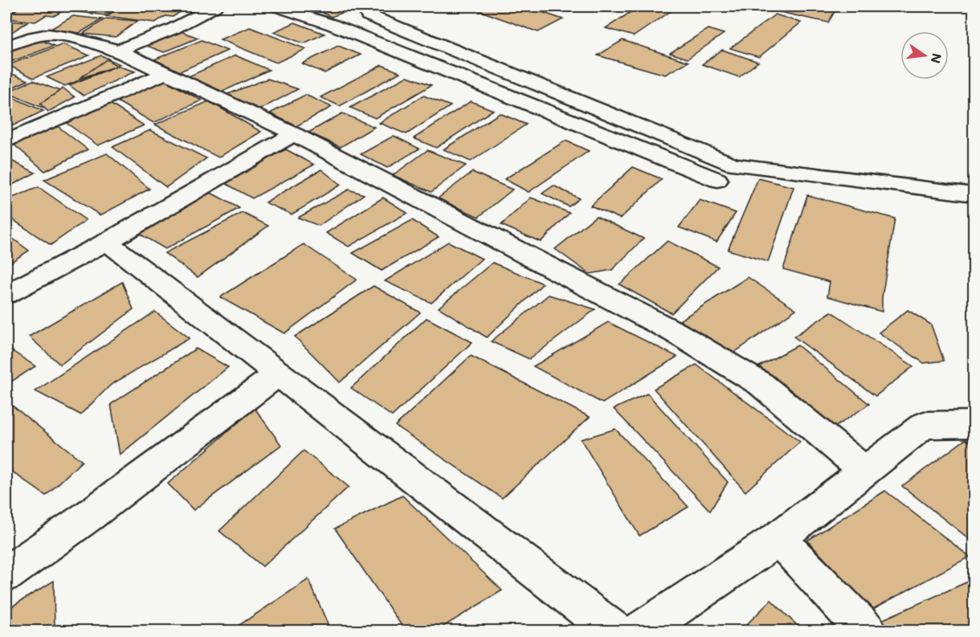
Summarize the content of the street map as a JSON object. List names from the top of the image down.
{
  "north": "right"
}
